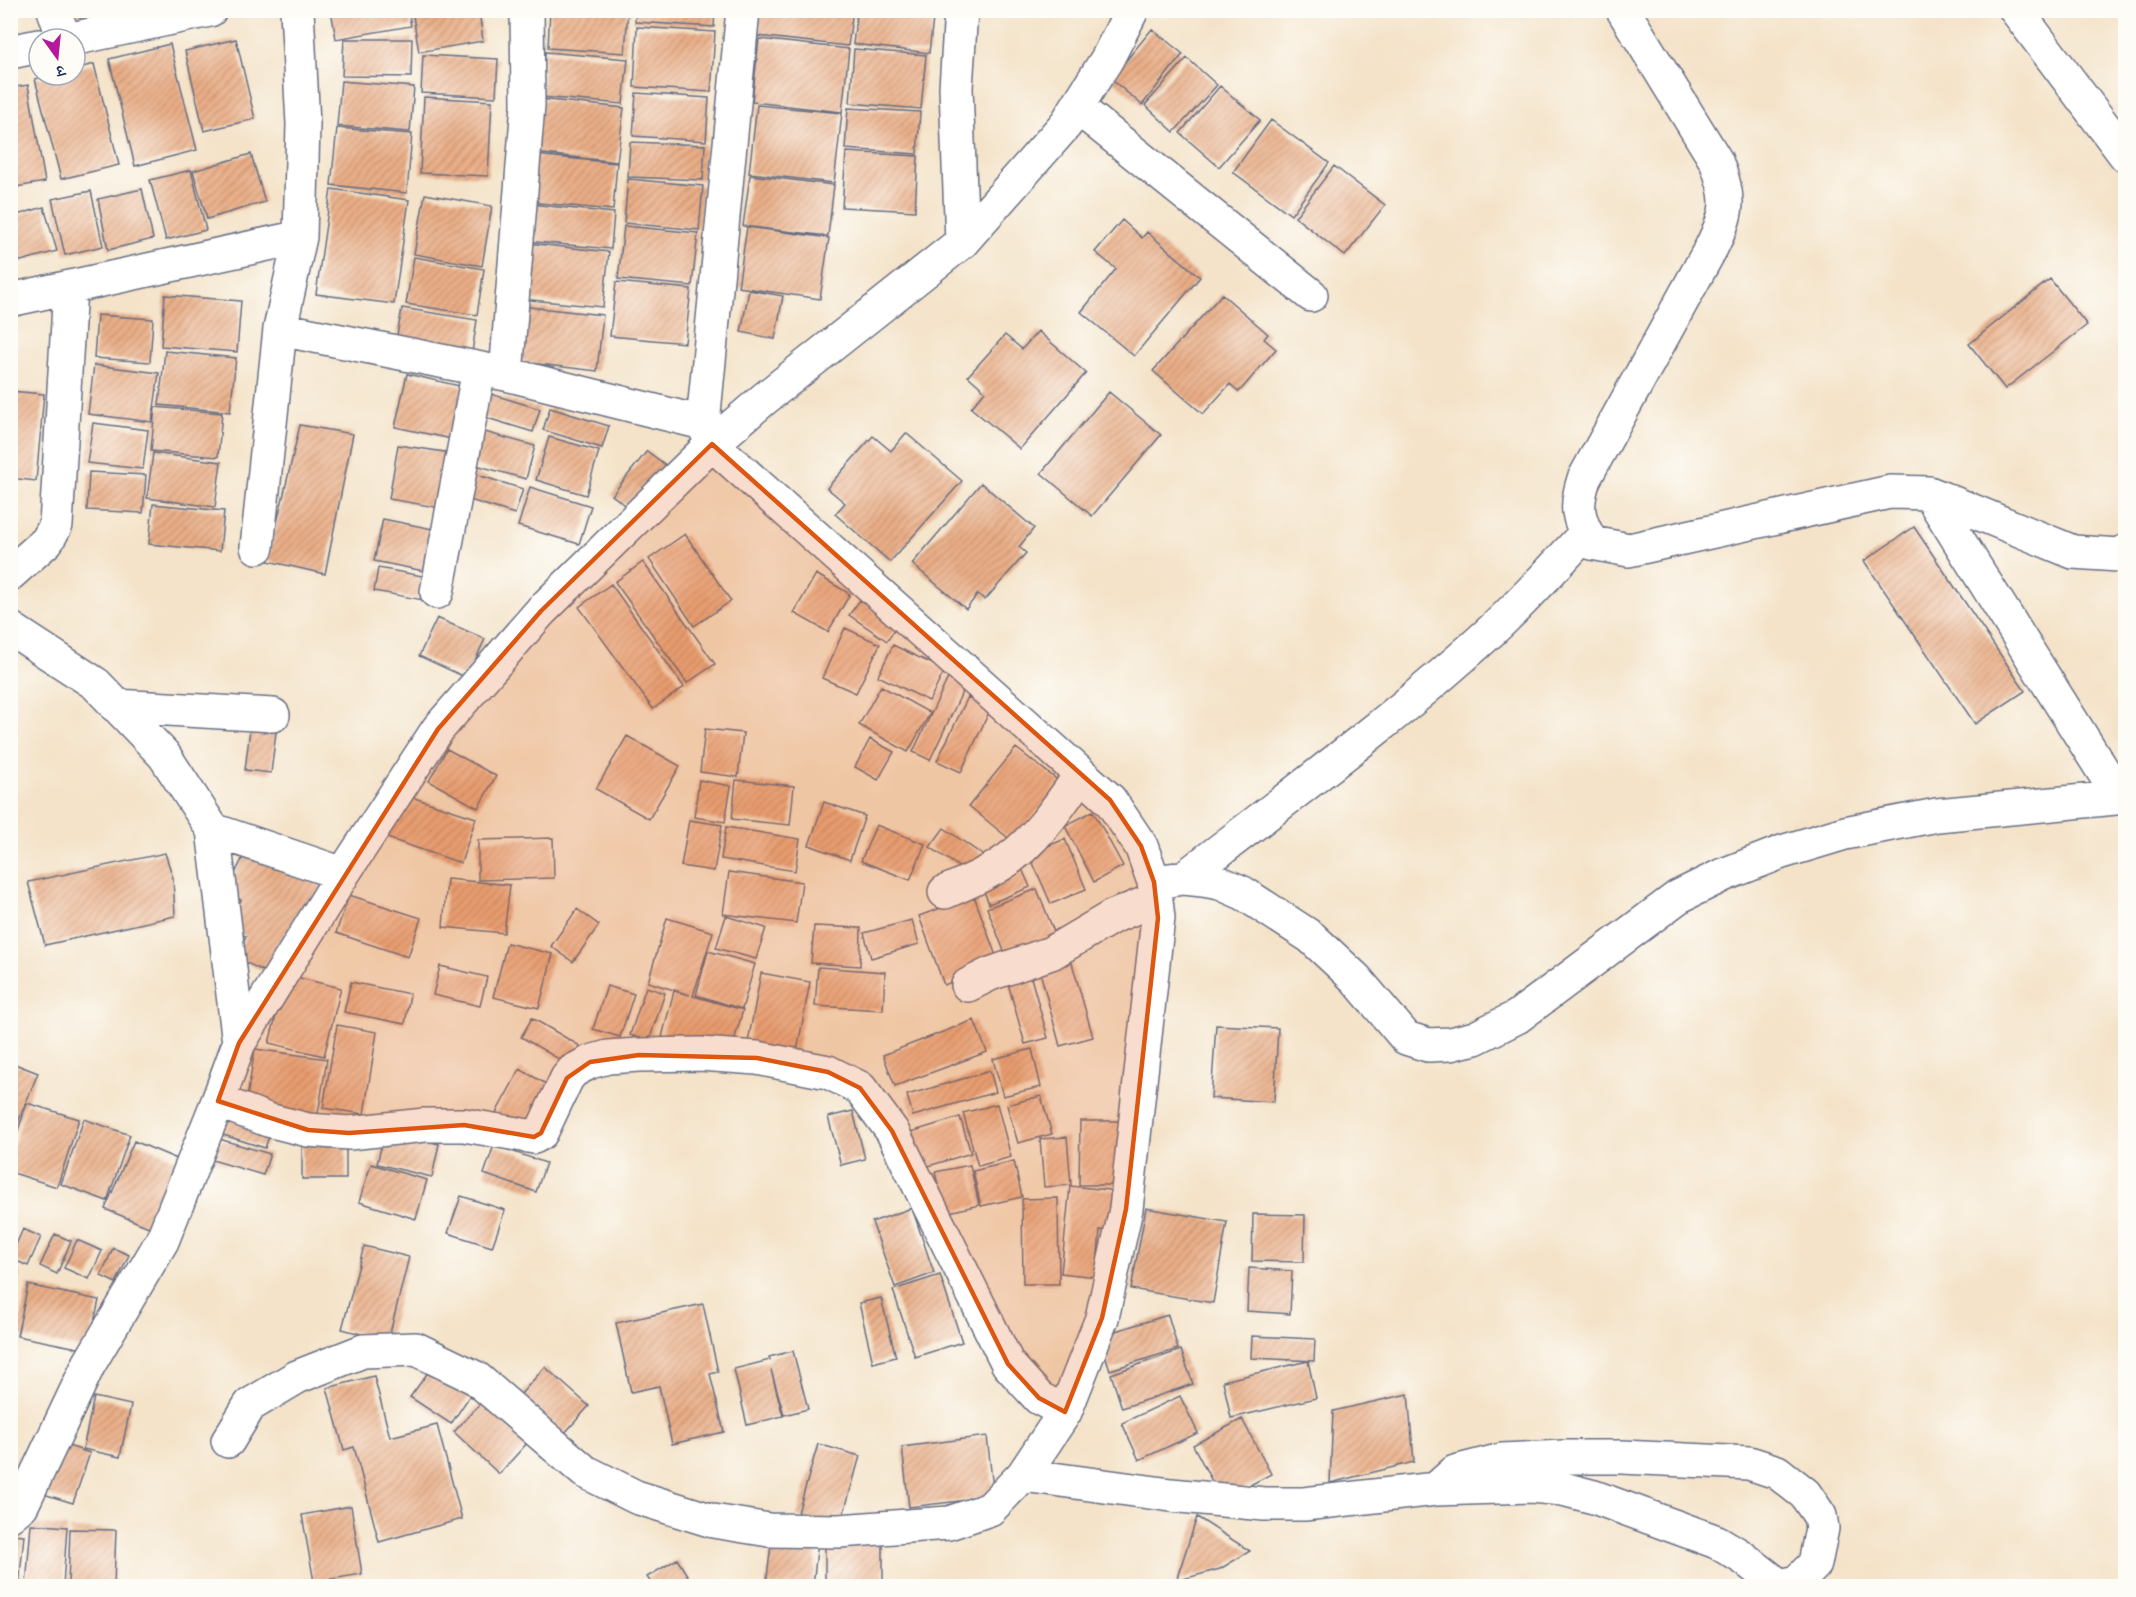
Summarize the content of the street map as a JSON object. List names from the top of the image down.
{
  "north": "bottom"
}
